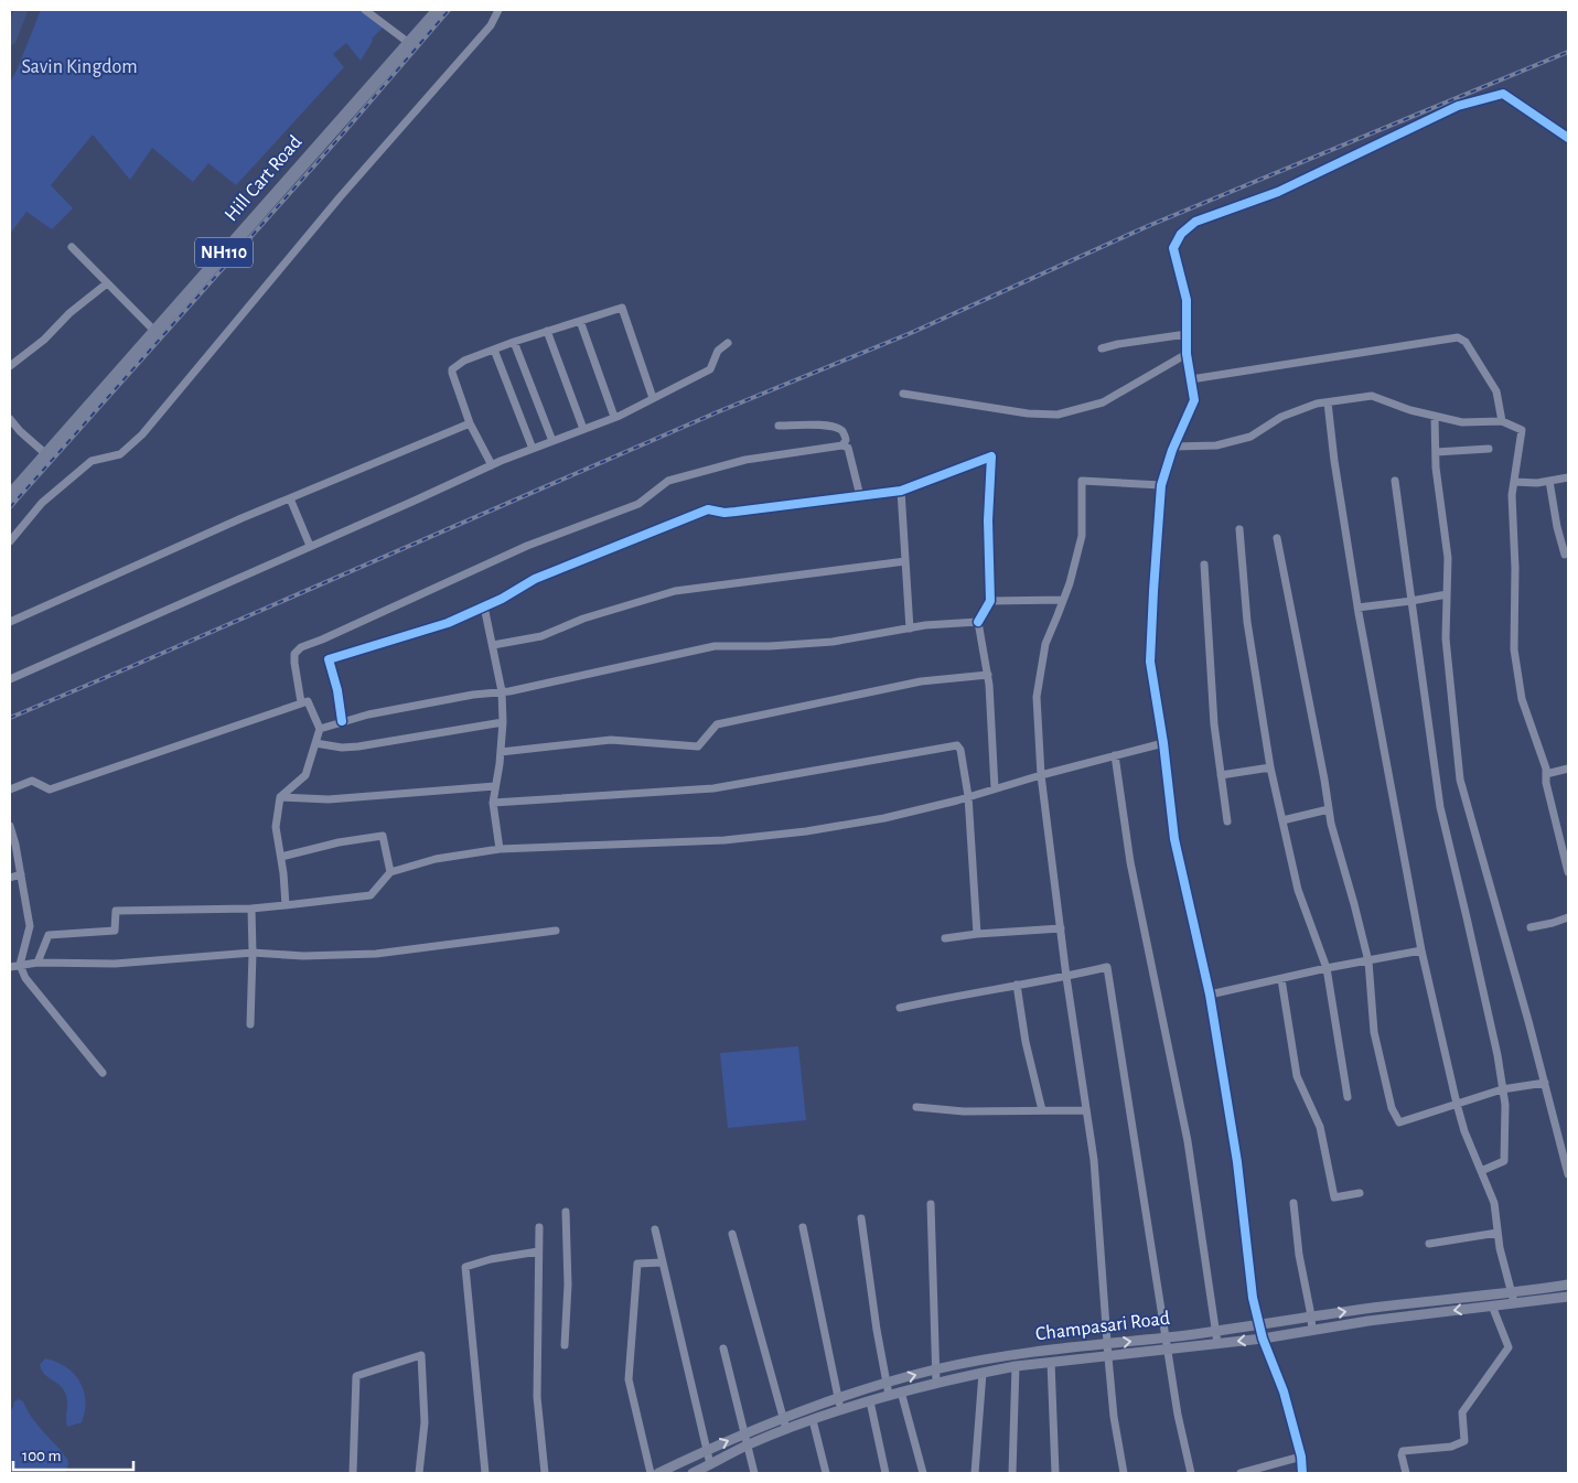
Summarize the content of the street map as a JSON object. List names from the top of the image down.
{
  "streets": {
    "highway": ["Hill Cart Road", "NH110"],
    "main road": ["Champasari Road"]
  },
  "parks": ["Savin Kingdom"],
  "scale_bar": "100 m"
}
